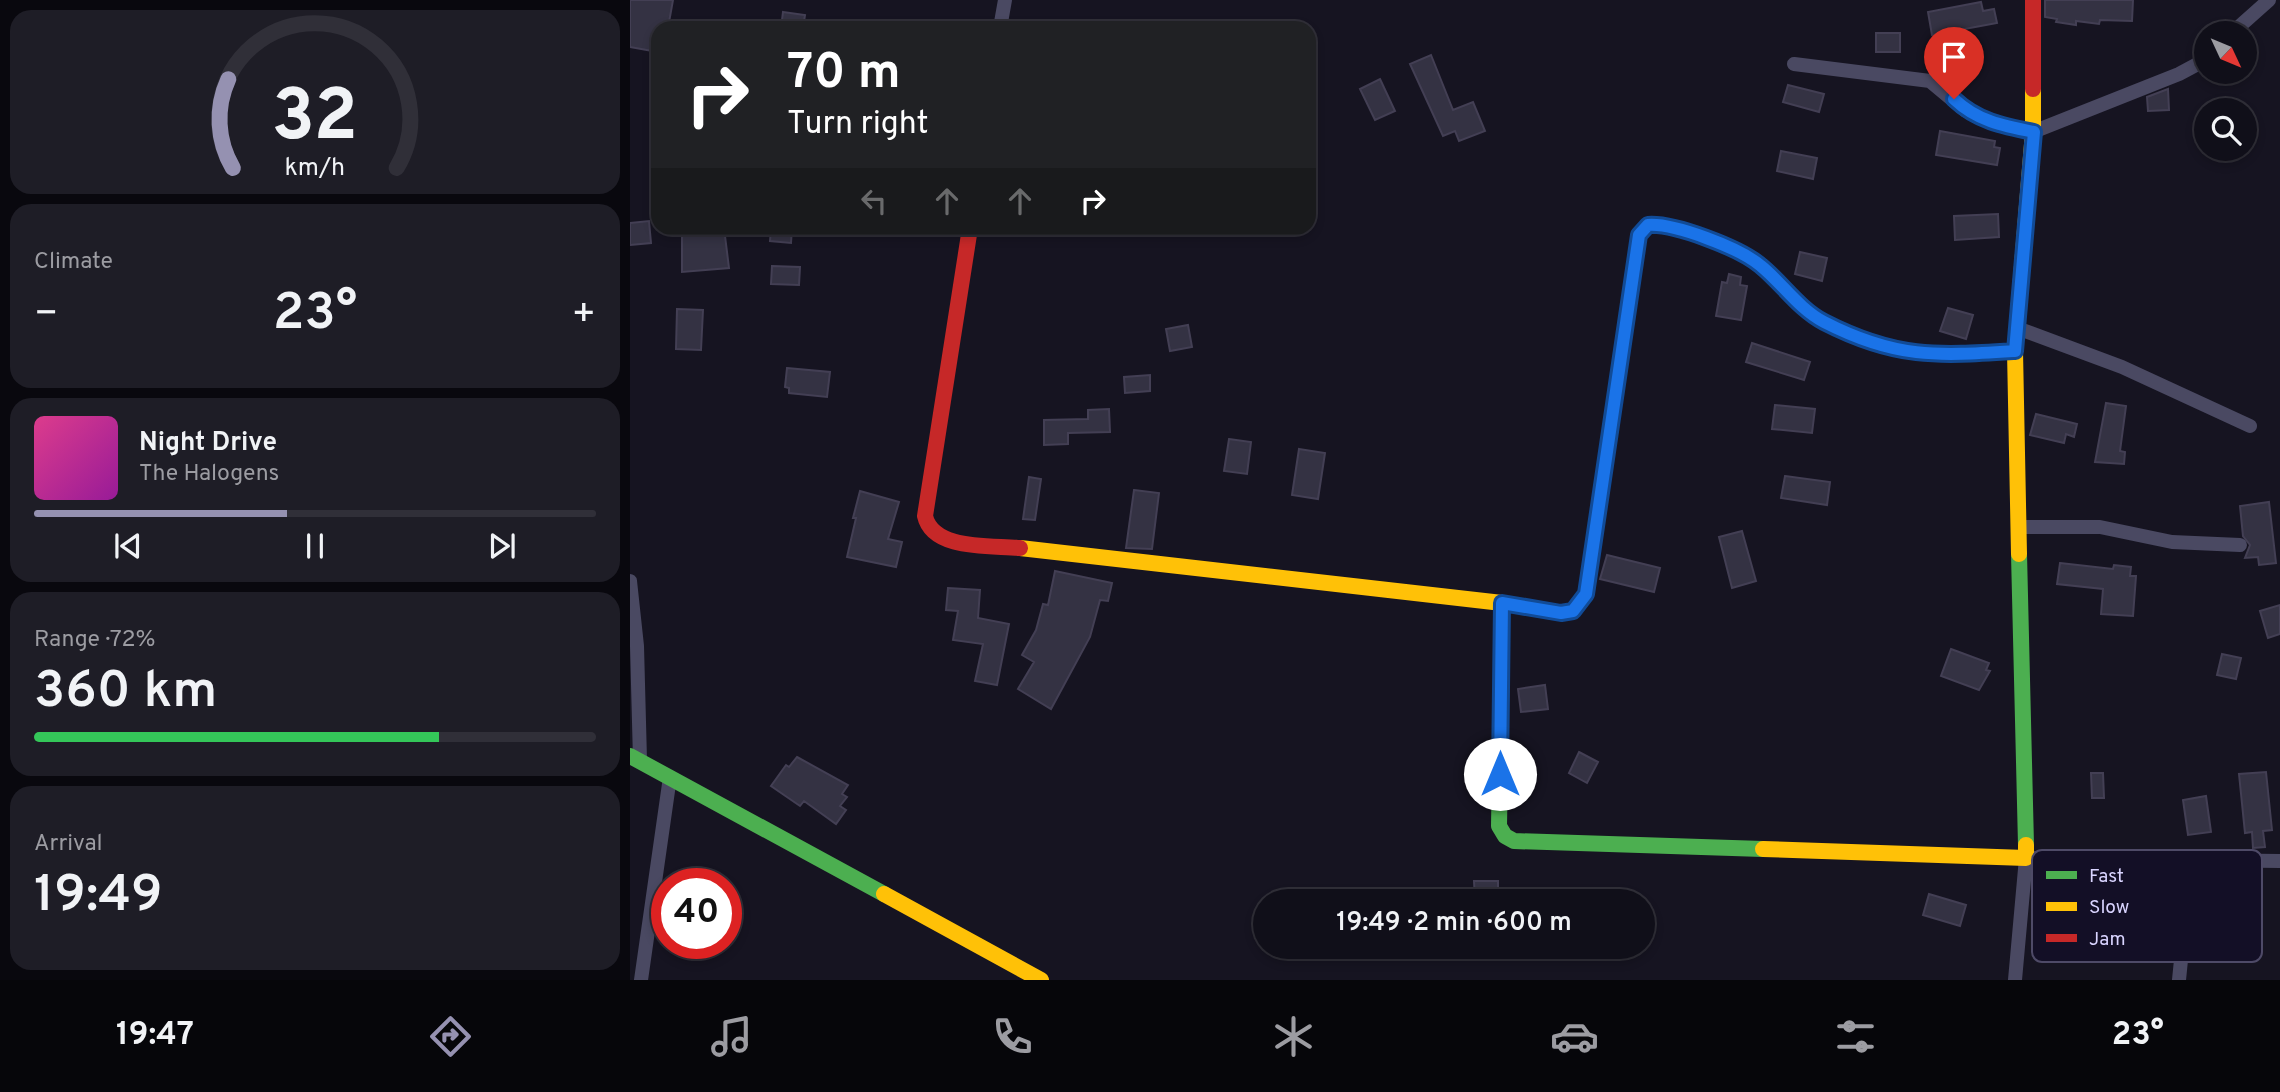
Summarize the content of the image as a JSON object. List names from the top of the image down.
{
  "legend": ["Fast", "Slow", "Jam"],
  "north": "bottom right",
  "page": {
    "turn": ["70 m", "Turn right"],
    "tile": [
      "Climate",
      ["Range · 72%", "360 km"],
      ["Arrival", "19:49"]
    ],
    "heat": ["−", "23°", "+"],
    "song": ["Night Drive", "The Halogens"],
    "limit": "40",
    "trip": "19:49 · 2 min · 600 m",
    "tabs": ["19:47", "23°"],
    "gauge": ["32", "km/h"]
  }
}
